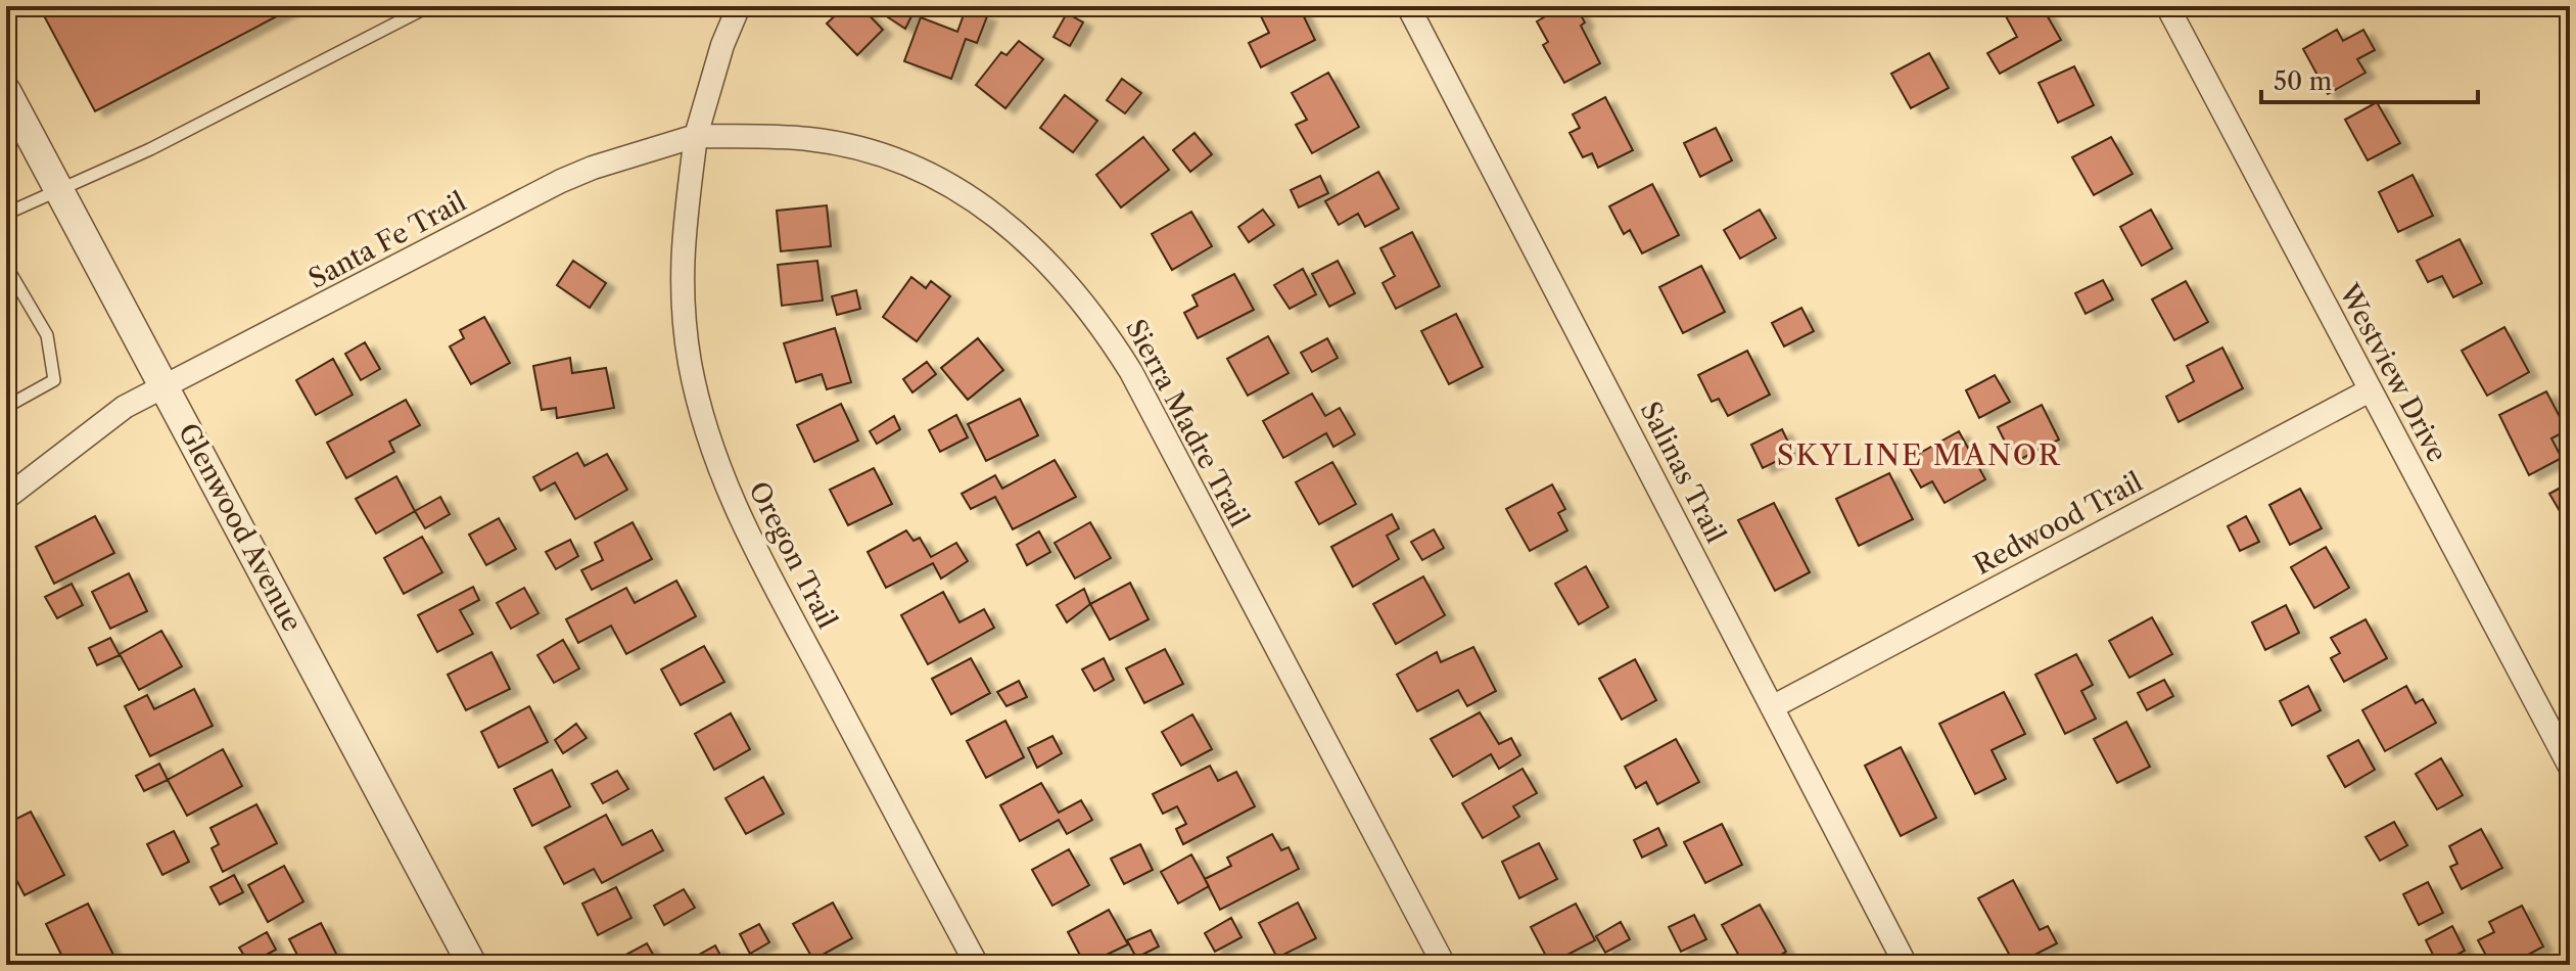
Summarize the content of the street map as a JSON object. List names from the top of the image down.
{
  "streets": {
    "street": [
      "Santa Fe Trail",
      "Westview Drive",
      "Sierra Madre Trail",
      "Salinas Trail",
      "Redwood Trail",
      "Glenwood Avenue",
      "Oregon Trail"
    ]
  },
  "crossings": [
    ["Santa Fe Trail", "Sierra Madre Trail"],
    ["Santa Fe Trail", "Glenwood Avenue"],
    ["Santa Fe Trail", "Oregon Trail"],
    ["Westview Drive", "Redwood Trail"],
    ["Sierra Madre Trail", "Oregon Trail"],
    ["Salinas Trail", "Redwood Trail"]
  ],
  "districts": ["SKYLINE MANOR"],
  "scale_bar": "50 m"
}
